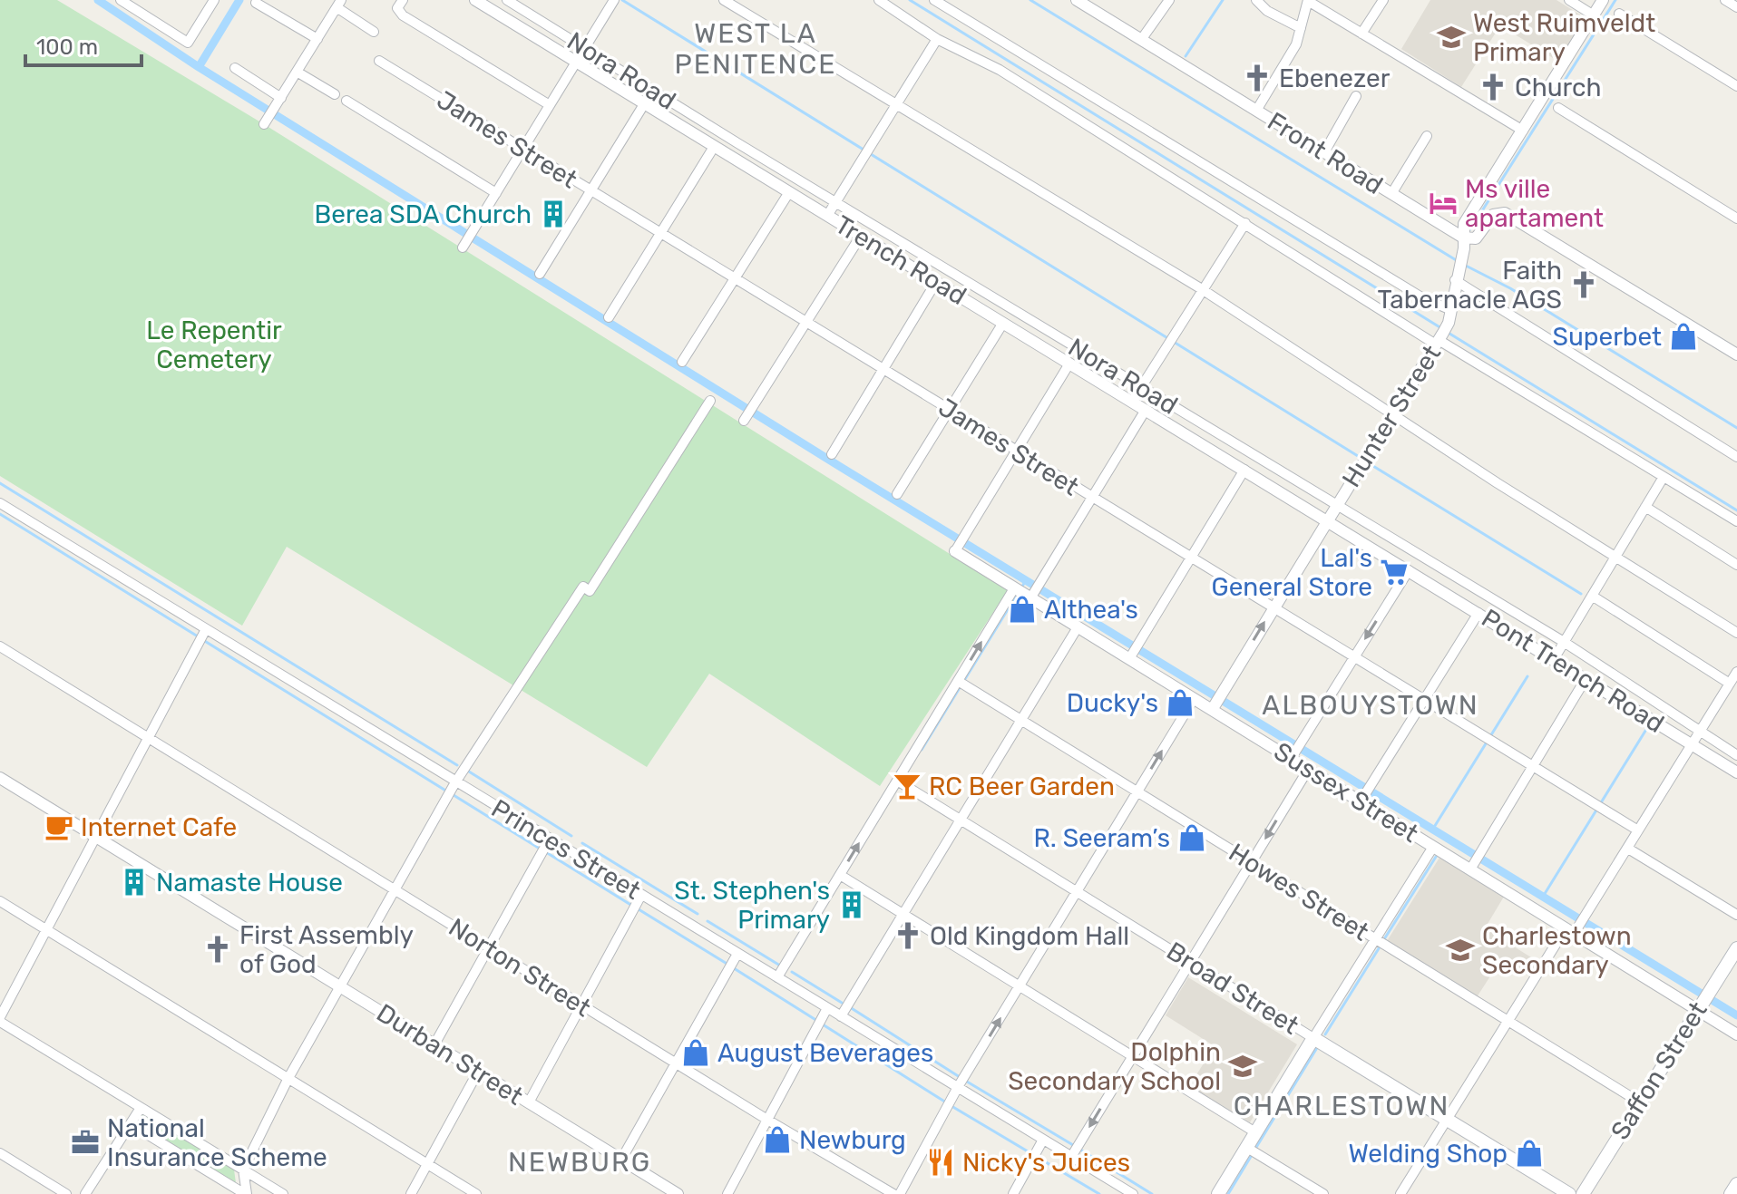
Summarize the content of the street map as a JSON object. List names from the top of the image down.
{
  "streets": {
    "main road": ["Broad Street", "Saffon Street"],
    "street": [
      "Nora Road",
      "James Street",
      "Front Road",
      "Trench Road",
      "Hunter Street",
      "Pont Trench Road",
      "Sussex Street",
      "Princes Street",
      "Howes Street",
      "Norton Street",
      "Durban Street"
    ]
  },
  "crossings": [
    ["Nora Road", "Hunter Street"],
    ["James Street", "Hunter Street"],
    ["Front Road", "Hunter Street"],
    ["Trench Road", "Hunter Street"],
    ["Trench Road", "Pont Trench Road"],
    ["Hunter Street", "Pont Trench Road"],
    ["Hunter Street", "Sussex Street"],
    ["Sussex Street", "Saffon Street"],
    ["Howes Street", "Saffon Street"]
  ],
  "districts": [
    "WEST LA PENITENCE",
    "ALBOUYSTOWN",
    "CHARLESTOWN",
    "NEWBURG"
  ],
  "parks": ["Le Repentir Cemetery"],
  "places": {
    "school or university": ["West Ruimveldt Primary", "Charlestown Secondary", "Dolphin Secondary School"],
    "church": [
      "Ebenezer",
      "Church",
      "Faith Tabernacle AGS",
      "Old Kingdom Hall",
      "First Assembly of God"
    ],
    "hotel": ["Ms ville apartament"],
    "building": ["Berea SDA Church", "Namaste House", "St. Stephen's Primary"],
    "shop": [
      "Superbet",
      "Althea's",
      "Ducky's",
      "R. Seeram’s",
      "August Beverages",
      "Newburg",
      "Welding Shop"
    ],
    "supermarket": ["Lal's General Store"],
    "bar": ["RC Beer Garden"],
    "cafe": ["Internet Cafe"],
    "office": ["National Insurance Scheme"],
    "restaurant": ["Nicky's Juices"]
  },
  "scale_bar": "100 m"
}
